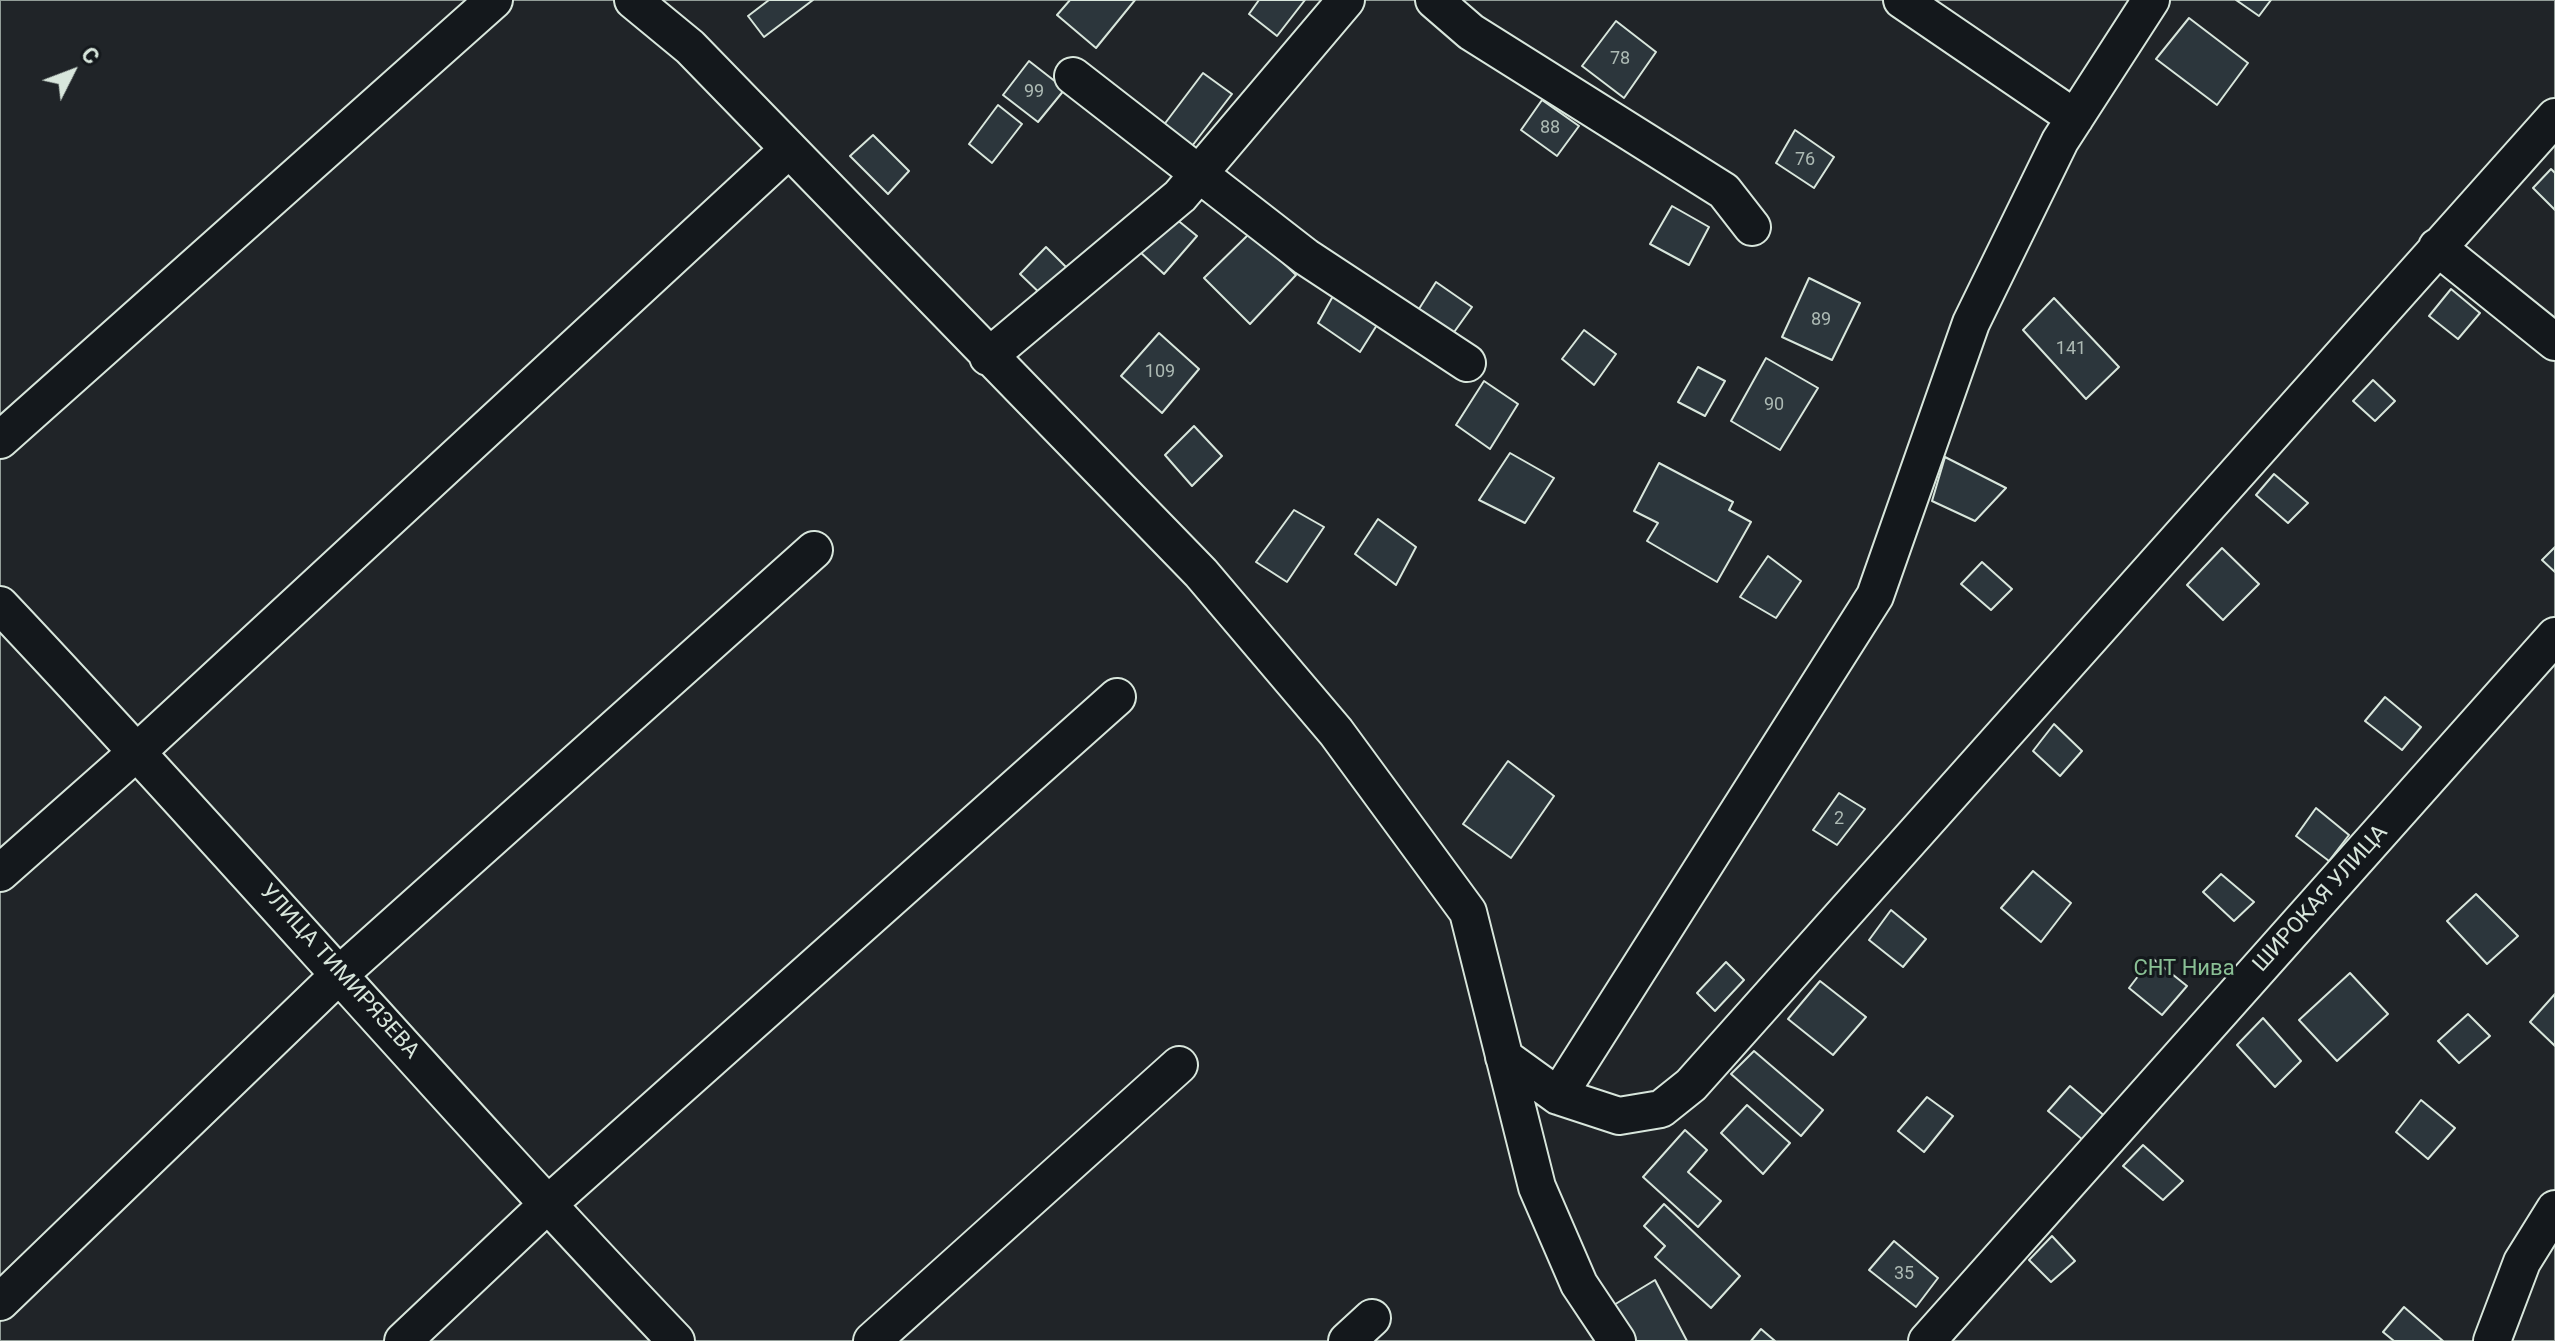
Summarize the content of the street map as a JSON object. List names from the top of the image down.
{
  "streets": {
    "street": ["ШИРОКАЯ УЛИЦА", "УЛИЦА ТИМИРЯЗЕВА"]
  },
  "parks": ["СНТ Нива"],
  "house_numbers": [
    "78",
    "99",
    "88",
    "76",
    "89",
    "141",
    "109",
    "90",
    "2",
    "35"
  ],
  "north": "top right"
}
